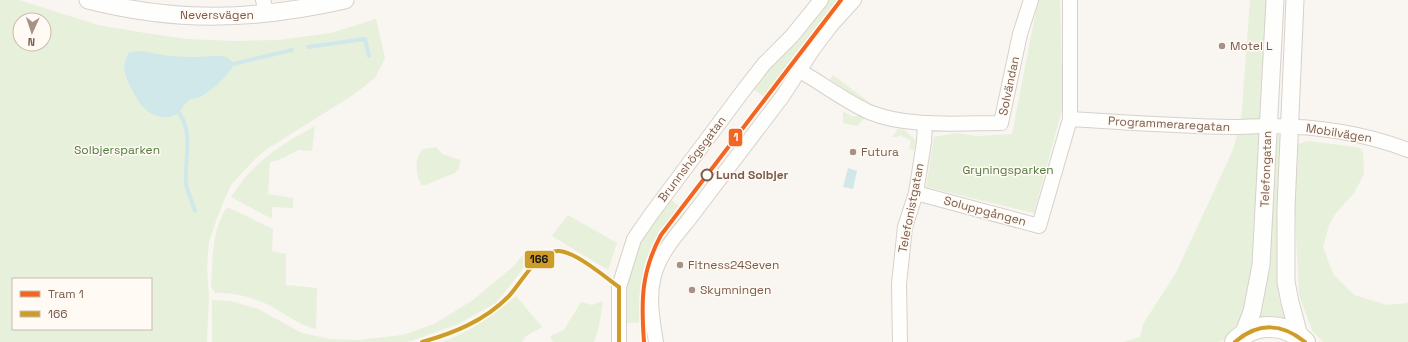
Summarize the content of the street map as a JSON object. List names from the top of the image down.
{
  "streets": {
    "street": [
      "Neversvägen",
      "Solvändan",
      "Programmeraregatan",
      "Mobilvägen",
      "Brunnshögsgatan",
      "Telefongatan",
      "Telefonistgatan",
      "Soluppgången"
    ]
  },
  "crossings": [
    ["Solvändan", "Telefonistgatan"],
    ["Programmeraregatan", "Mobilvägen"],
    ["Programmeraregatan", "Telefongatan"],
    ["Programmeraregatan", "Soluppgången"],
    ["Mobilvägen", "Telefongatan"],
    ["Telefonistgatan", "Soluppgången"]
  ],
  "parks": ["Solbjersparken", "Gryningsparken"],
  "places": [
    "Motel L",
    "Futura",
    "Lund Solbjer",
    "Fitness24Seven",
    "Skymningen"
  ],
  "lines": ["tram line 1", "transit line 166"],
  "legend": ["Tram 1", "166"],
  "north": "bottom"
}
